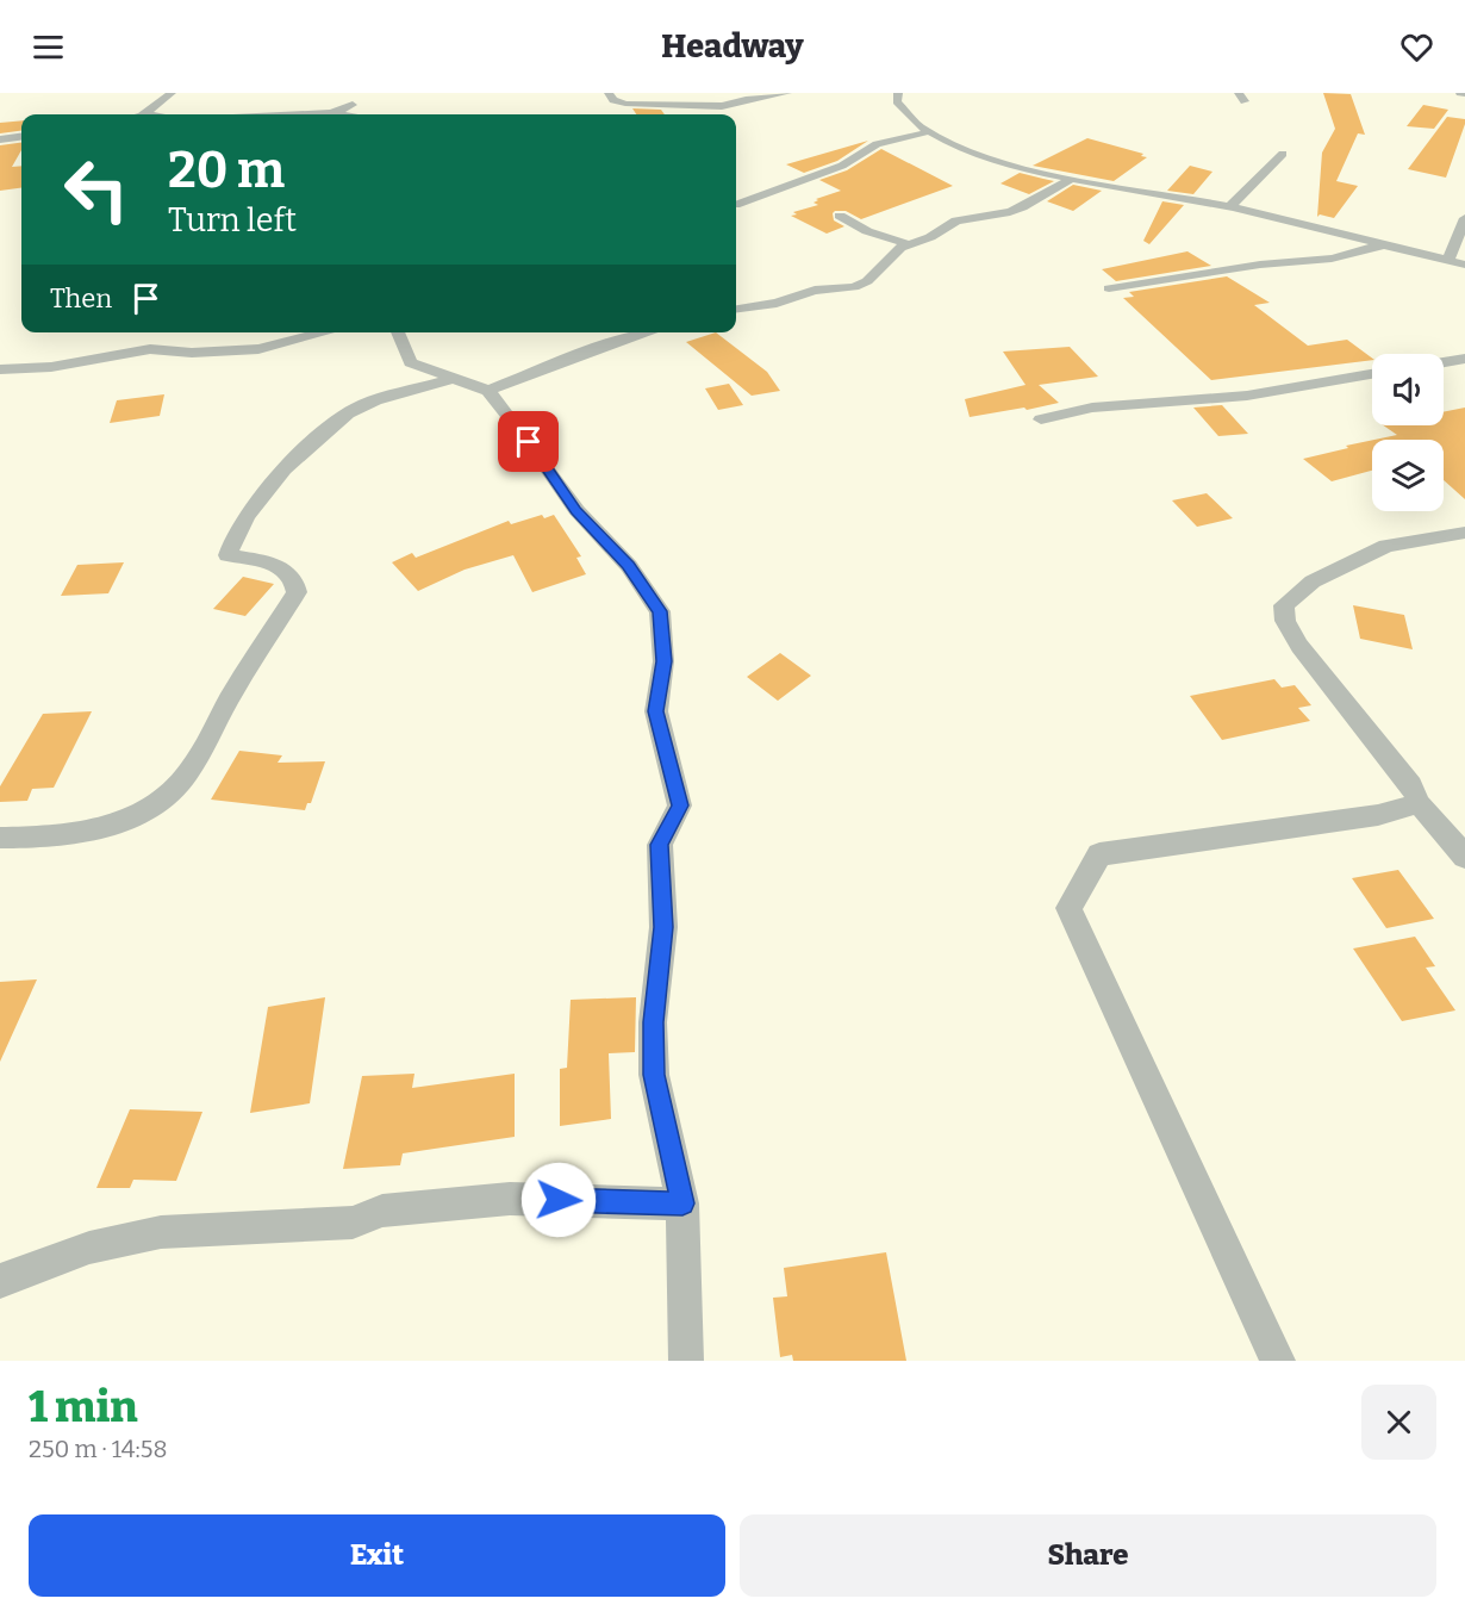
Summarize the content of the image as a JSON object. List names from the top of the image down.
{
  "page": {
    "header": "Headway",
    "turn": ["20 m", "Turn left"],
    "then": "Then",
    "heading": ["1 min", "250 m · 14:58"],
    "buttons": ["Exit", "Share"]
  }
}
